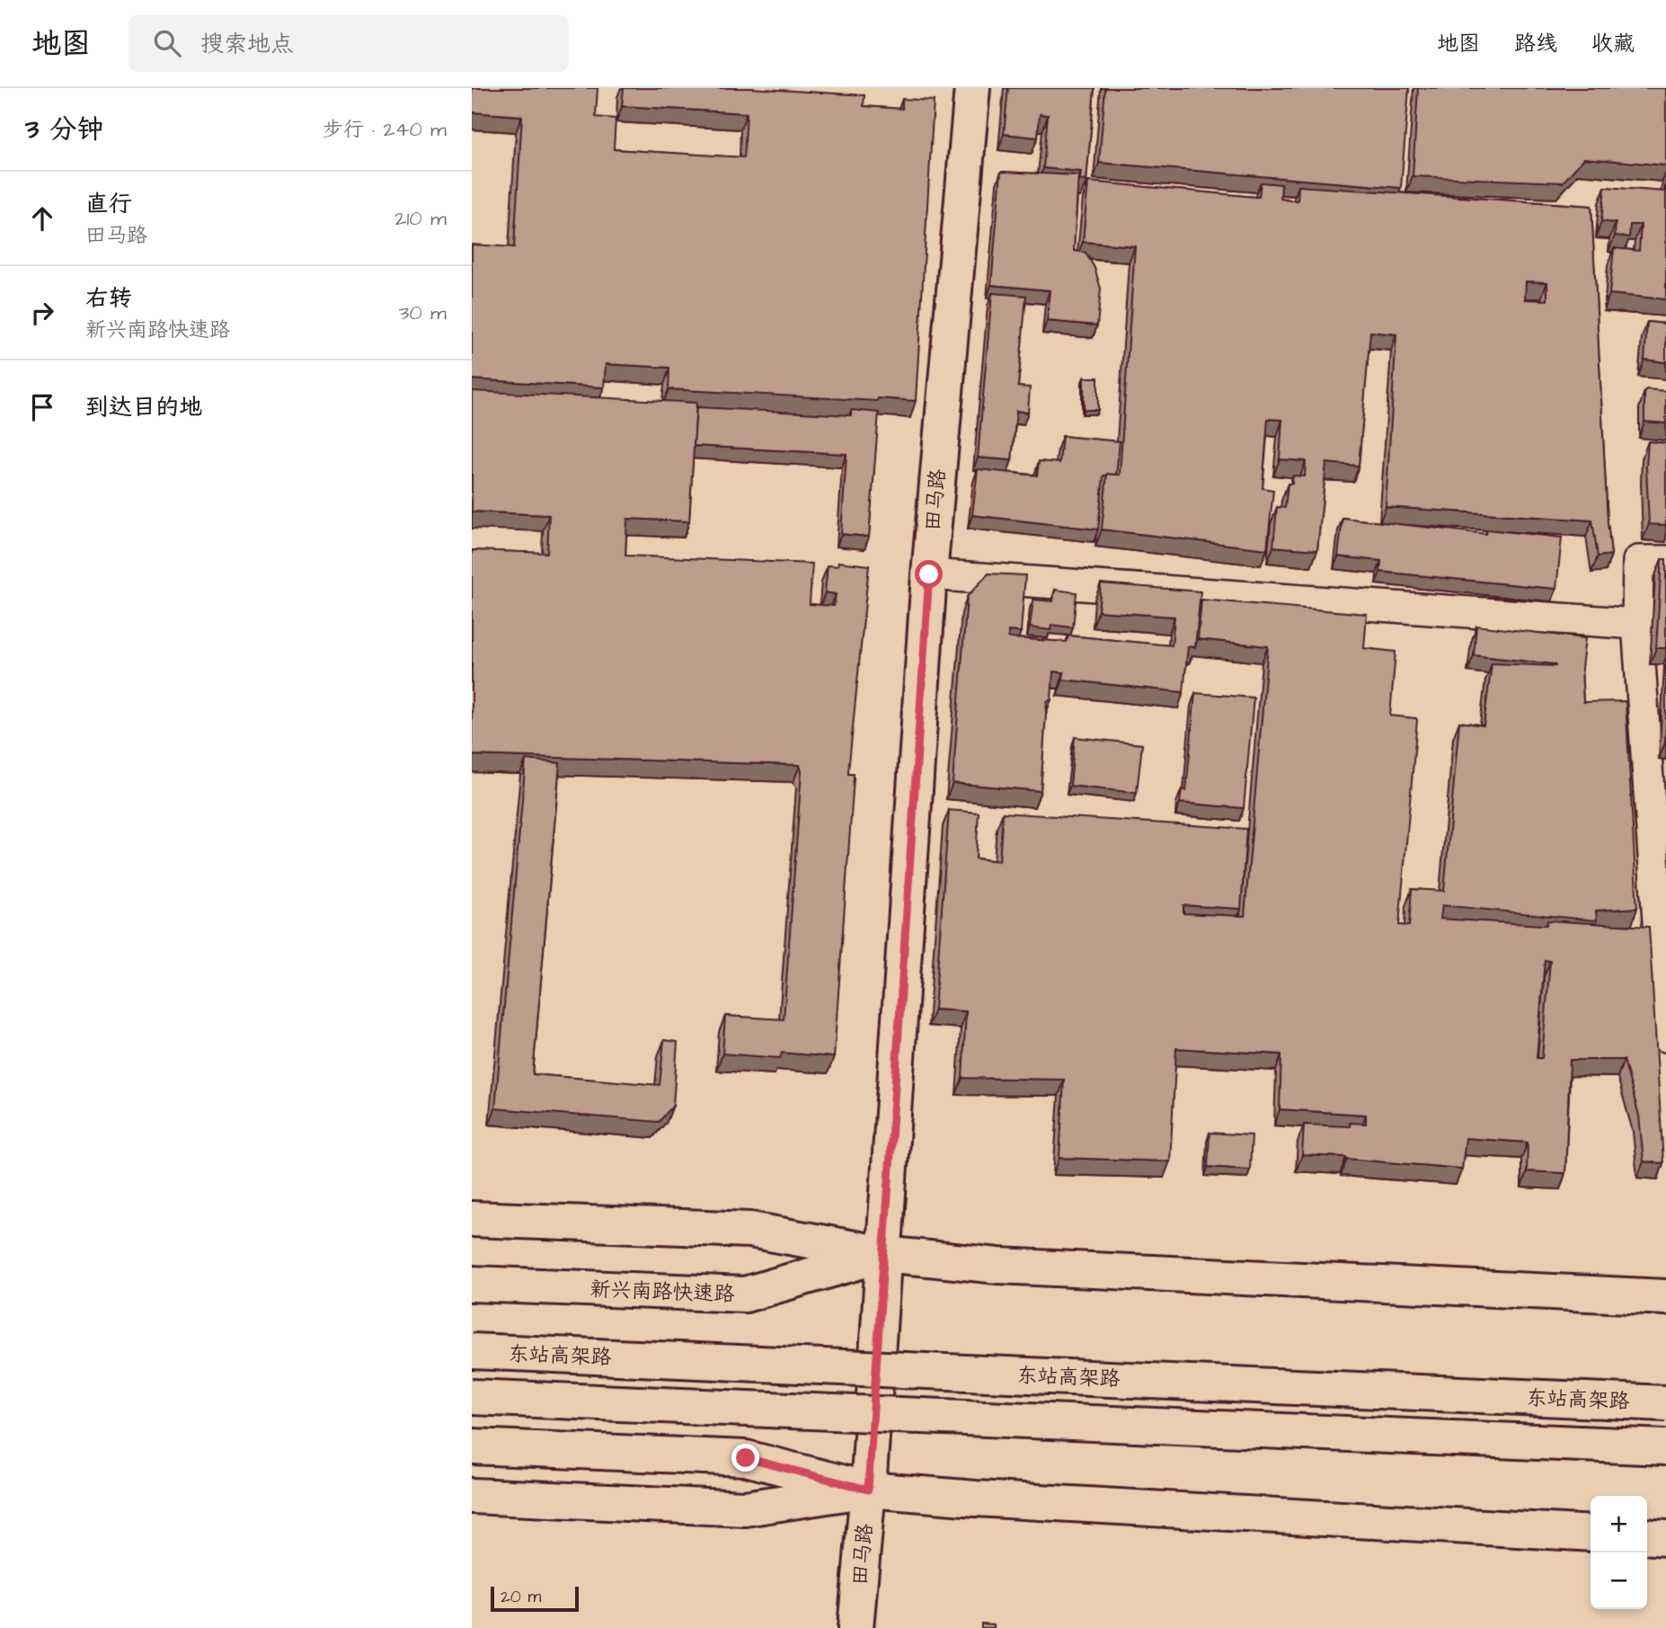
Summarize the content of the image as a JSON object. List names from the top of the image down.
{
  "streets": {
    "main road": ["田马路", "新兴南路快速路", "东站高架路"]
  },
  "crossings": [
    ["田马路", "新兴南路快速路"]
  ],
  "scale_bar": "20 m",
  "page": {
    "header": "地图",
    "search": "搜索地点",
    "nav": ["地图", "路线", "收藏"],
    "heading": ["3 分钟", "步行 · 240 m"],
    "list": [
      ["直行", "田马路", "210 m"],
      ["右转", "新兴南路快速路", "30 m"],
      "到达目的地"
    ],
    "map_buttons": ["+", "−"],
    "scale": "20 m"
  }
}
